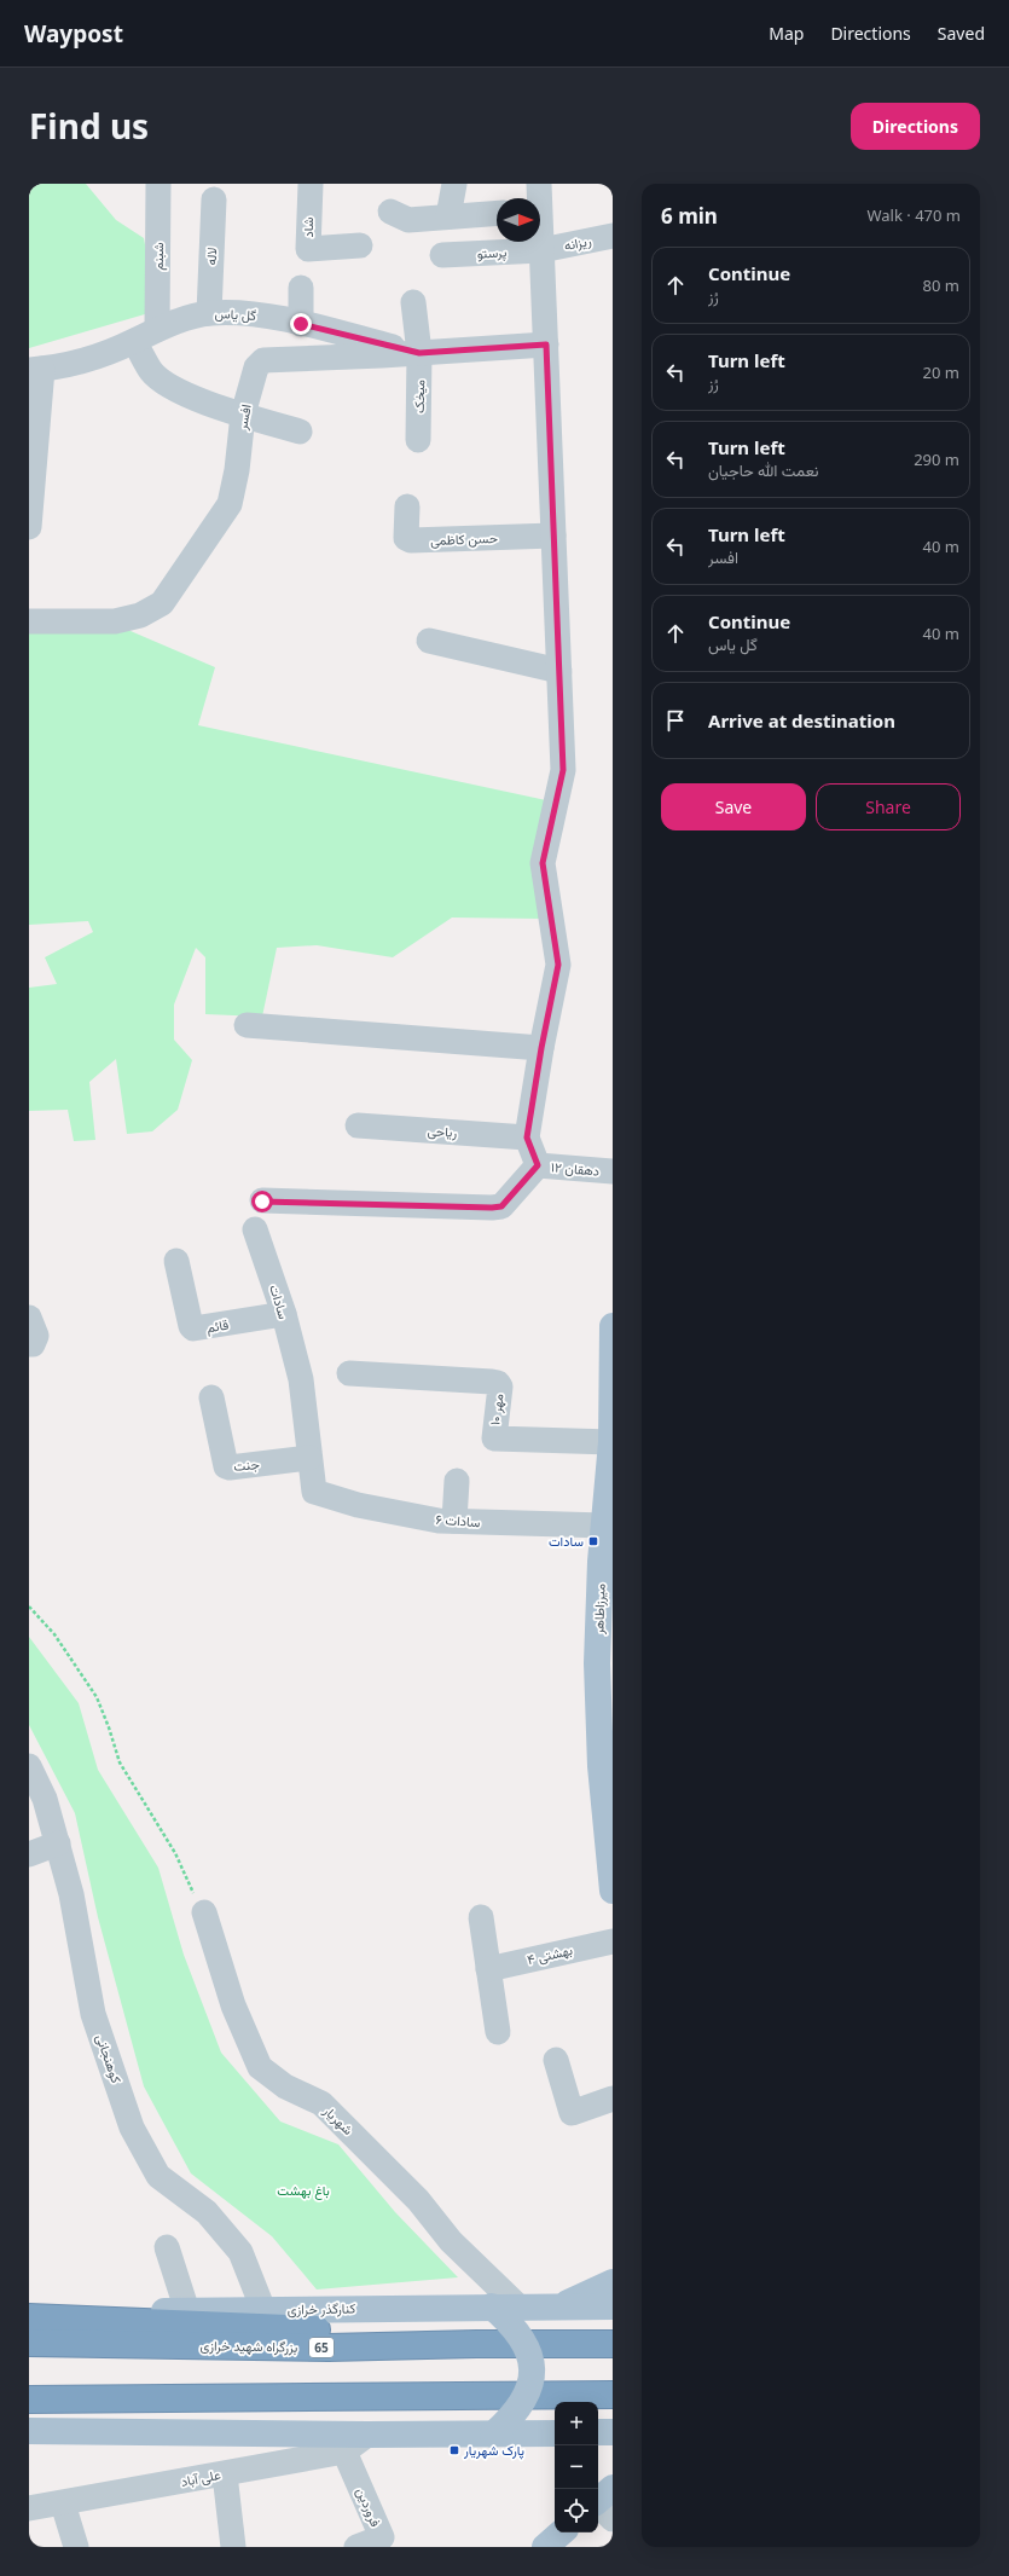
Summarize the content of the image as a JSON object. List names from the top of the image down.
{
  "streets": {
    "highway": ["بزرگراه شهید خرازی", "65"],
    "main road": ["میرزاطاهر", "کنارگذر خرازی"],
    "street": [
      "شاد",
      "ریزانه",
      "پرستو",
      "شبنم",
      "لاله",
      "گل یاس",
      "میخک",
      "افسر",
      "حسن کاظمی",
      "ریاحی",
      "دهقان ۱۲",
      "سادات",
      "قائم",
      "مهر ۱۰",
      "جنت",
      "سادات ۶",
      "بهشتی ۴",
      "کوهنجانی",
      "شهریار",
      "علی آباد",
      "فروردین"
    ]
  },
  "crossings": [
    ["ریزانه", "پرستو"],
    ["شبنم", "گل یاس"],
    ["لاله", "گل یاس"],
    ["گل یاس", "میخک"],
    ["گل یاس", "افسر"],
    ["میخک", "افسر"],
    ["سادات", "قائم"],
    ["سادات", "جنت"],
    ["سادات", "سادات ۶"],
    ["مهر ۱۰", "میرزاطاهر"],
    ["سادات ۶", "میرزاطاهر"],
    ["کوهنجانی", "کنارگذر خرازی"],
    ["شهریار", "کنارگذر خرازی"],
    ["علی آباد", "فروردین"]
  ],
  "parks": ["باغ بهشت"],
  "places": {
    "transit": ["سادات", "پارک شهریار"]
  },
  "north": "right",
  "page": {
    "header": "Waypost",
    "nav": ["Map", "Directions", "Saved"],
    "title": "Find us",
    "buttons": [
      "Directions",
      ["Save", "Share"]
    ],
    "heading": ["6 min", "Walk · 470 m"],
    "list": [
      ["Continue", "رُز", "80 m"],
      ["Turn left", "رُز", "20 m"],
      ["Turn left", "نعمت الله حاجیان", "290 m"],
      ["Turn left", "افسر", "40 m"],
      ["Continue", "گل یاس", "40 m"],
      "Arrive at destination"
    ],
    "map_buttons": ["+", "−"]
  }
}
